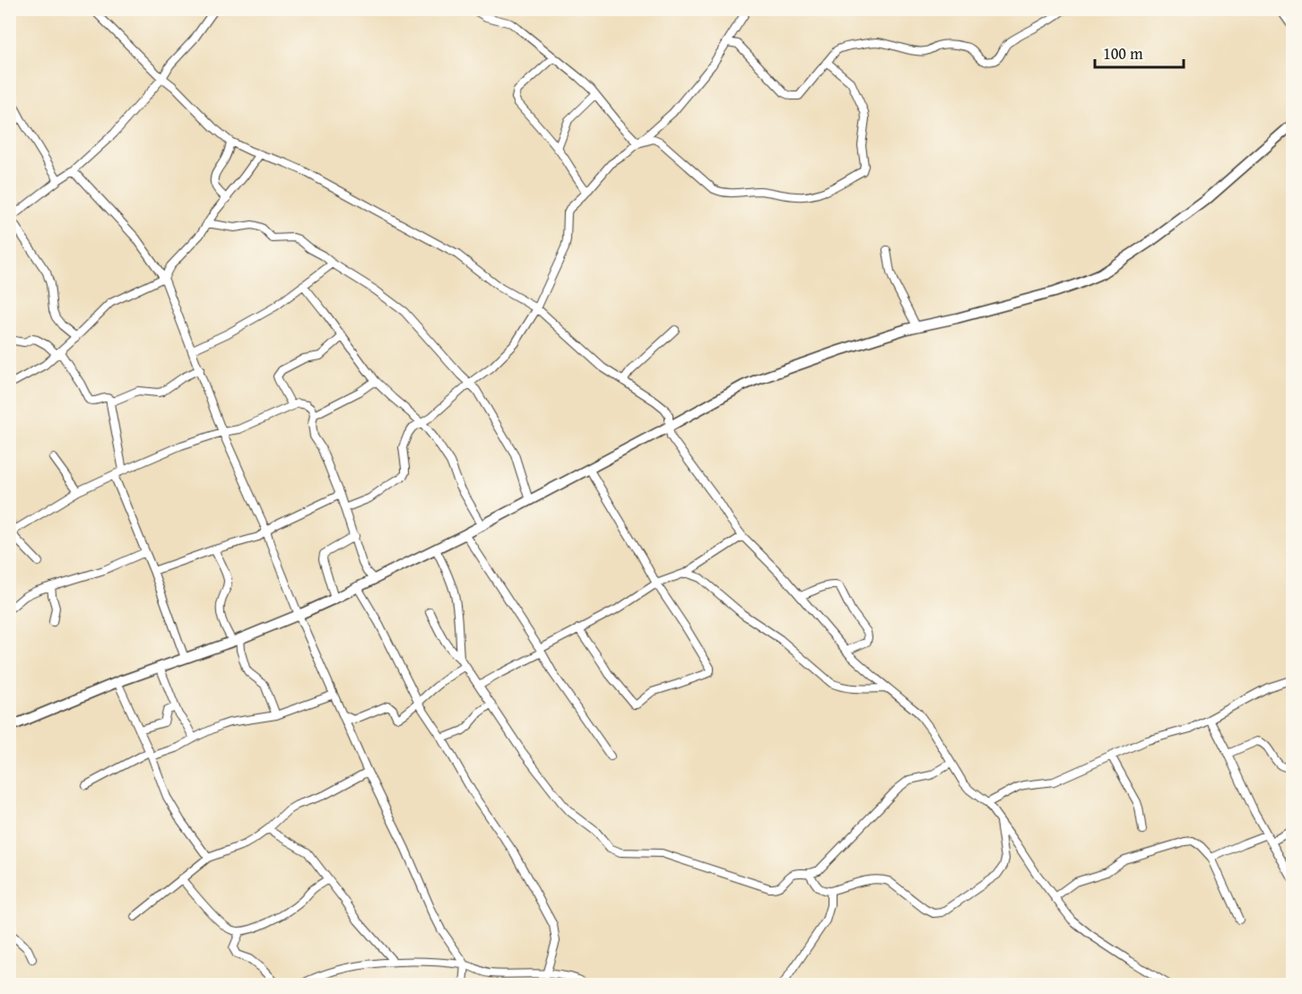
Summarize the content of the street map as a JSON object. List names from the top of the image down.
{
  "scale_bar": "100 m"
}
